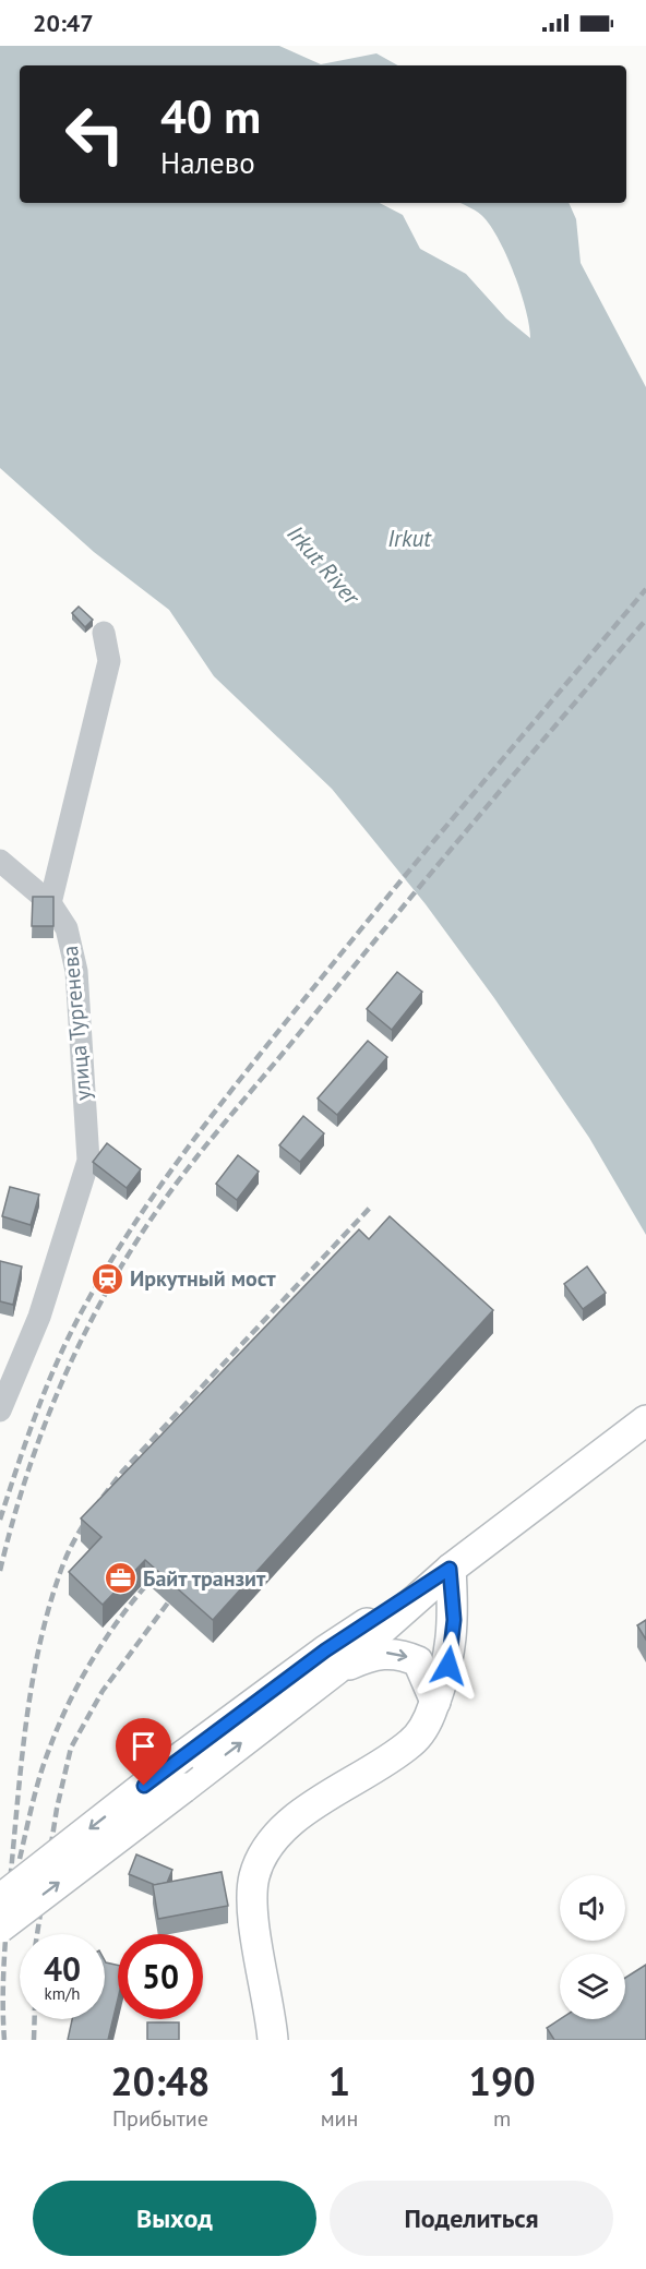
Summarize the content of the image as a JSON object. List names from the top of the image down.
{
  "streets": {
    "street": ["улица Тургенева"]
  },
  "water": ["Irkut", "Irkut River"],
  "places": {
    "station": ["Иркутный мост"],
    "office": ["Байт транзит"]
  },
  "page": {
    "status": "20:47",
    "turn": ["40 m", "Налево"],
    "speed": "40 km/h",
    "limit": "50",
    "eta": [
      "20:48",
      "Прибытие",
      "1",
      "мин",
      "190",
      "m"
    ],
    "buttons": ["Выход", "Поделиться"]
  }
}
